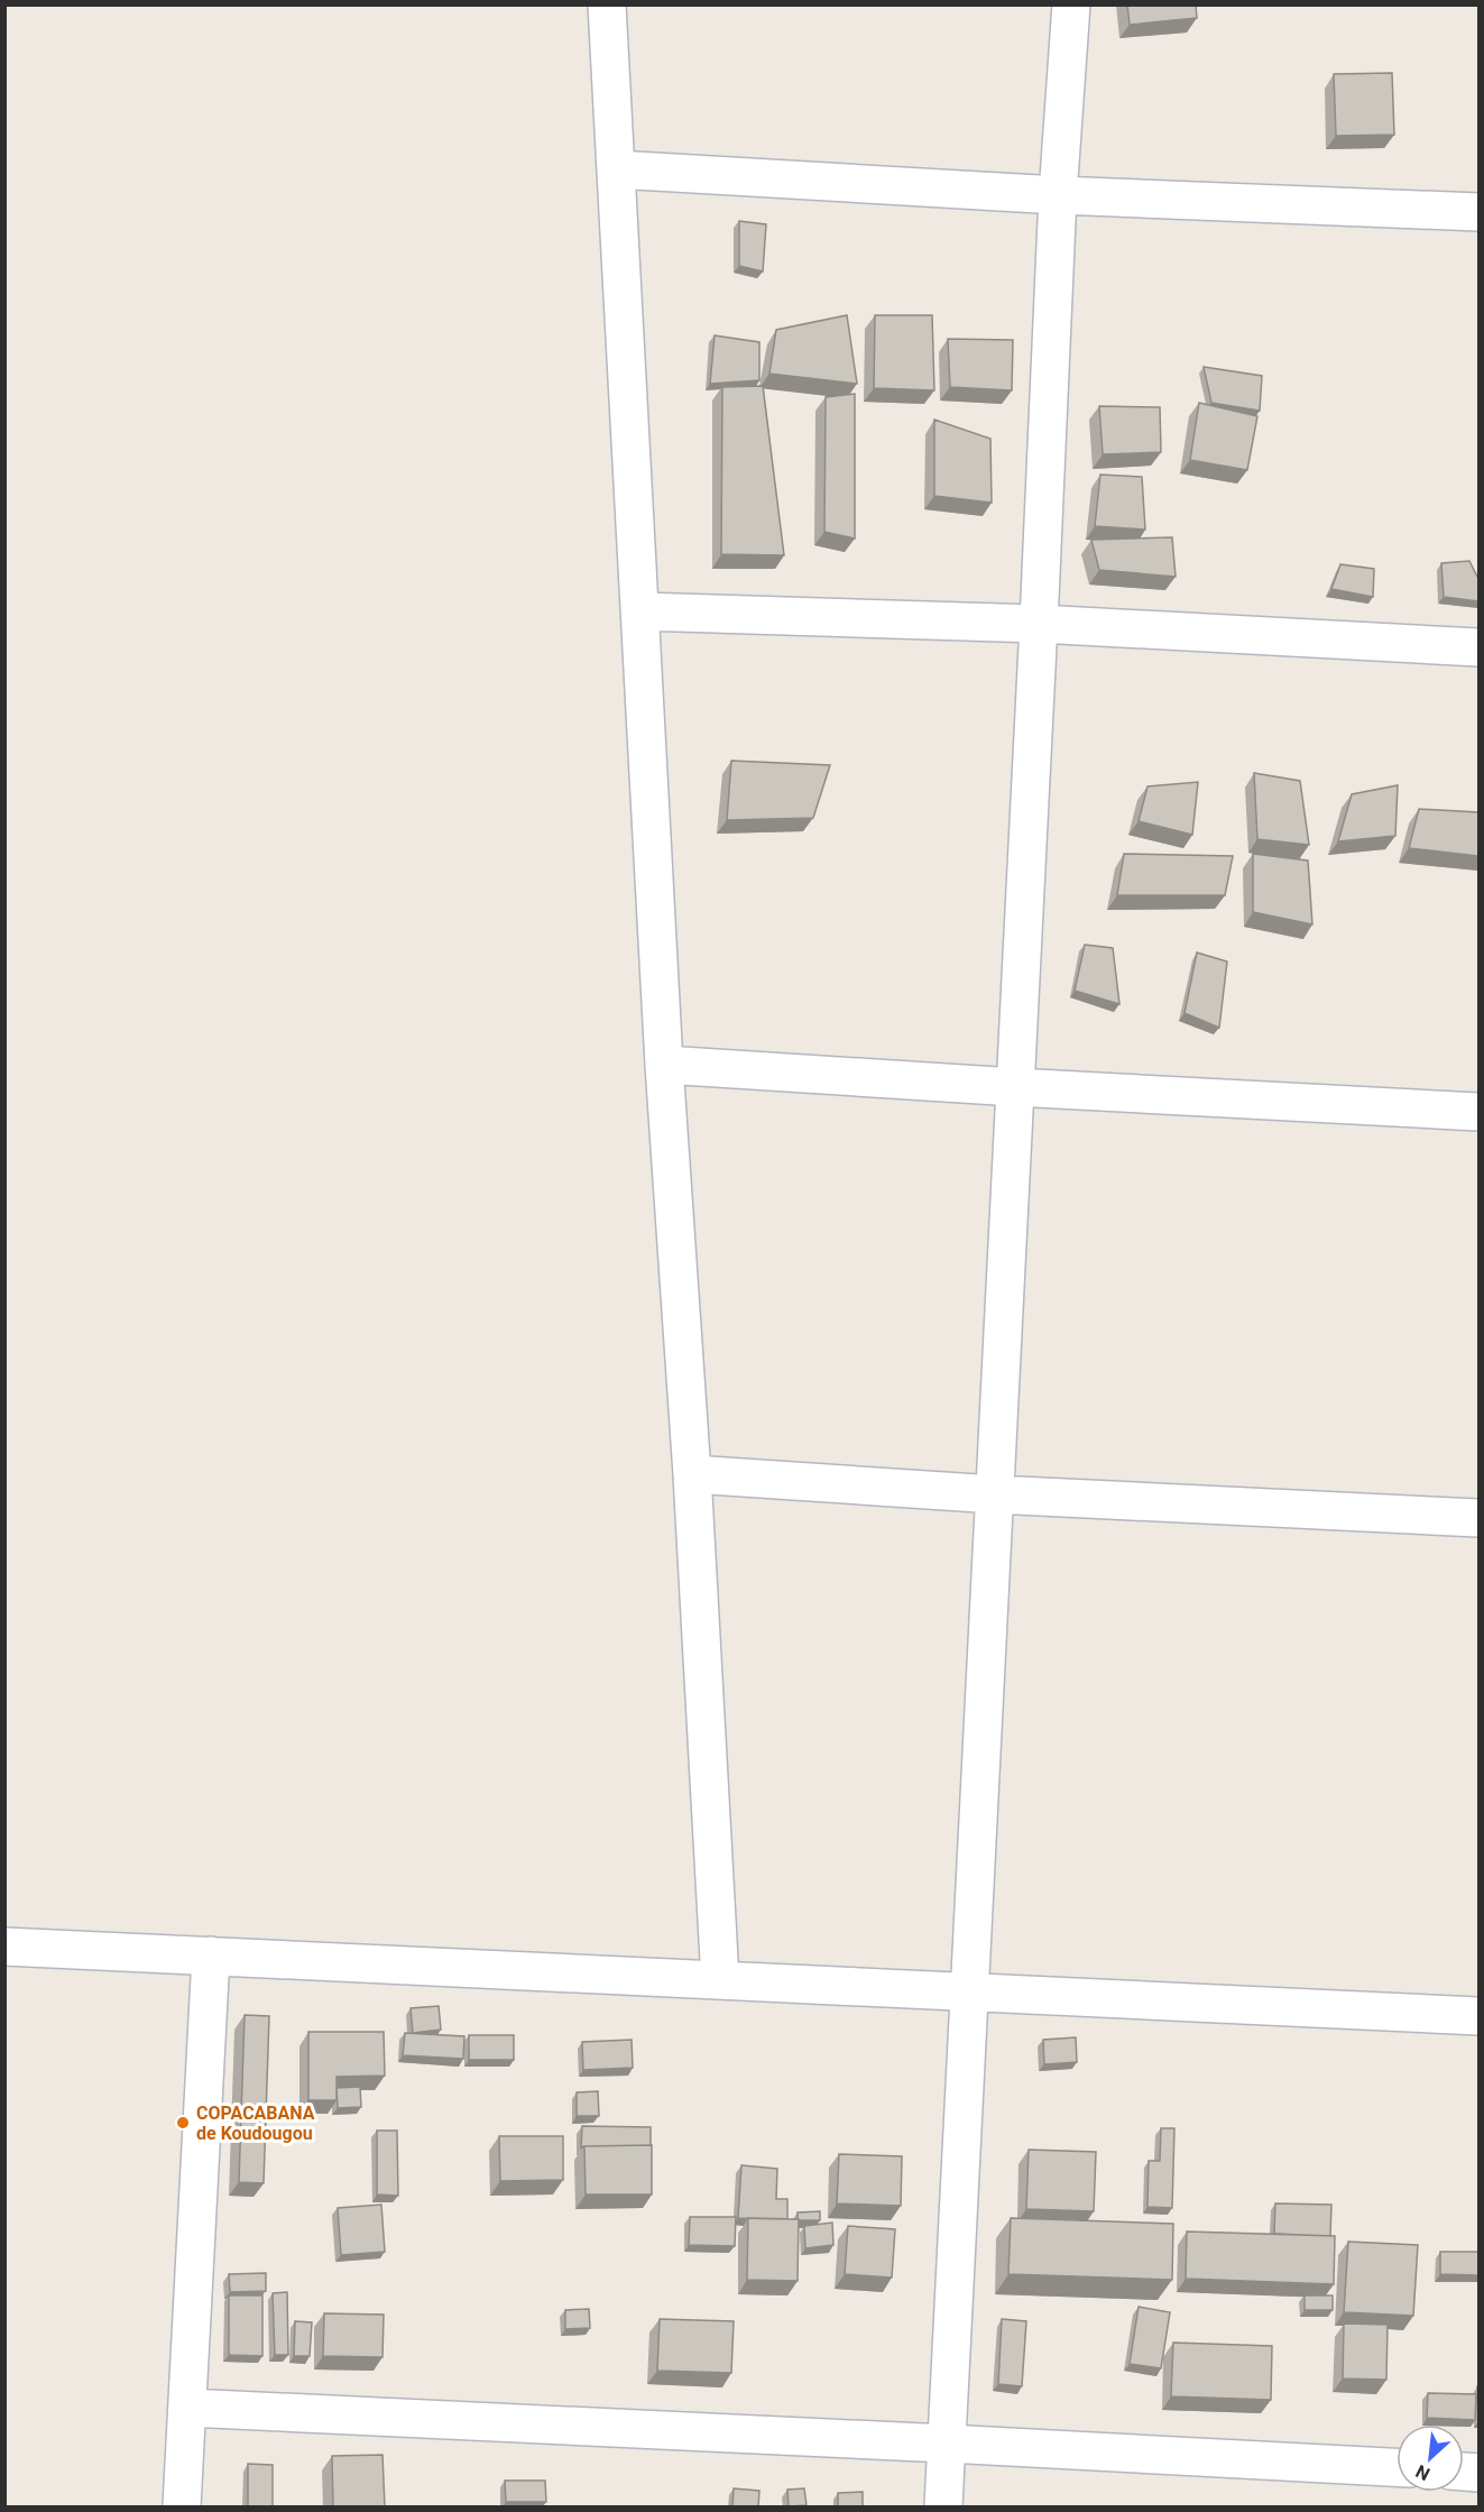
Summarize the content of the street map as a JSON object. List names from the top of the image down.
{
  "places": ["COPACABANA de Koudougou"],
  "north": "bottom left"
}
